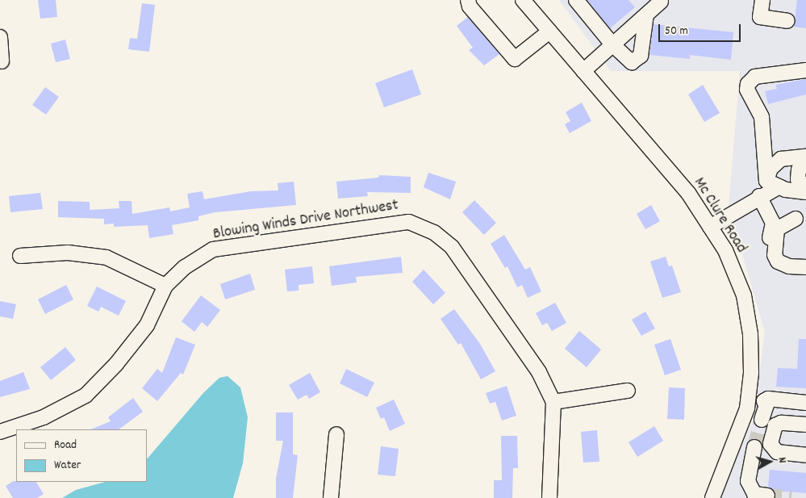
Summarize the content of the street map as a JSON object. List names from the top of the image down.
{
  "streets": {
    "street": ["Mc Clure Road", "Blowing Winds Drive Northwest"]
  },
  "legend": ["Road", "Water"],
  "scale_bar": "50 m",
  "north": "right"
}
